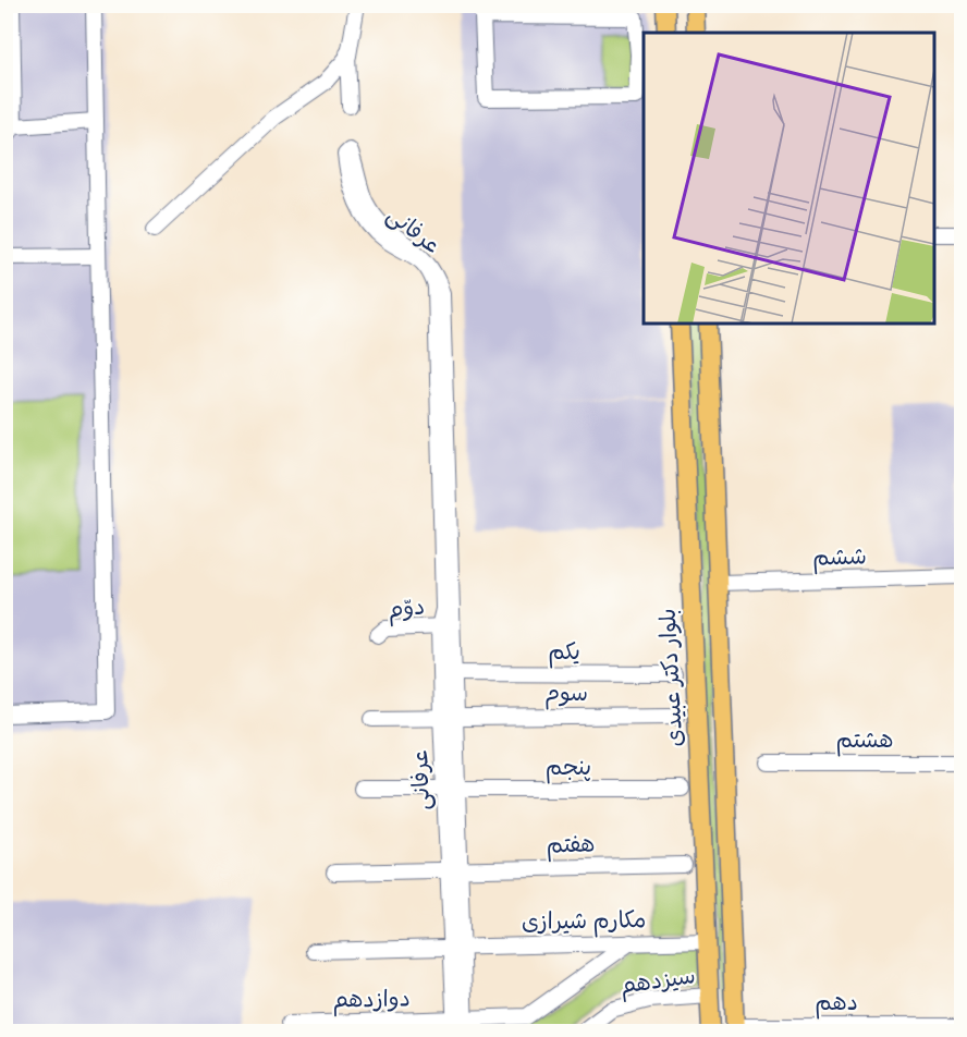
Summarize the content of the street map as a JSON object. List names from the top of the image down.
{
  "streets": {
    "main road": ["بلوار دکتر عبیدی", "دهم"],
    "street": [
      "عرفانی",
      "ششم",
      "دوّم",
      "یکم",
      "سوم",
      "هشتم",
      "پنجم",
      "هفتم",
      "مکارم شیرازی",
      "سیزدهم",
      "دوازدهم"
    ]
  },
  "crossings": [
    ["عرفانی", "دوّم"],
    ["عرفانی", "یکم"],
    ["عرفانی", "سوم"],
    ["عرفانی", "پنجم"],
    ["عرفانی", "هفتم"],
    ["عرفانی", "مکارم شیرازی"],
    ["عرفانی", "دوازدهم"],
    ["بلوار دکتر عبیدی", "مکارم شیرازی"],
    ["بلوار دکتر عبیدی", "سیزدهم"],
    ["بلوار دکتر عبیدی", "دهم"],
    ["مکارم شیرازی", "دوازدهم"]
  ]
}
